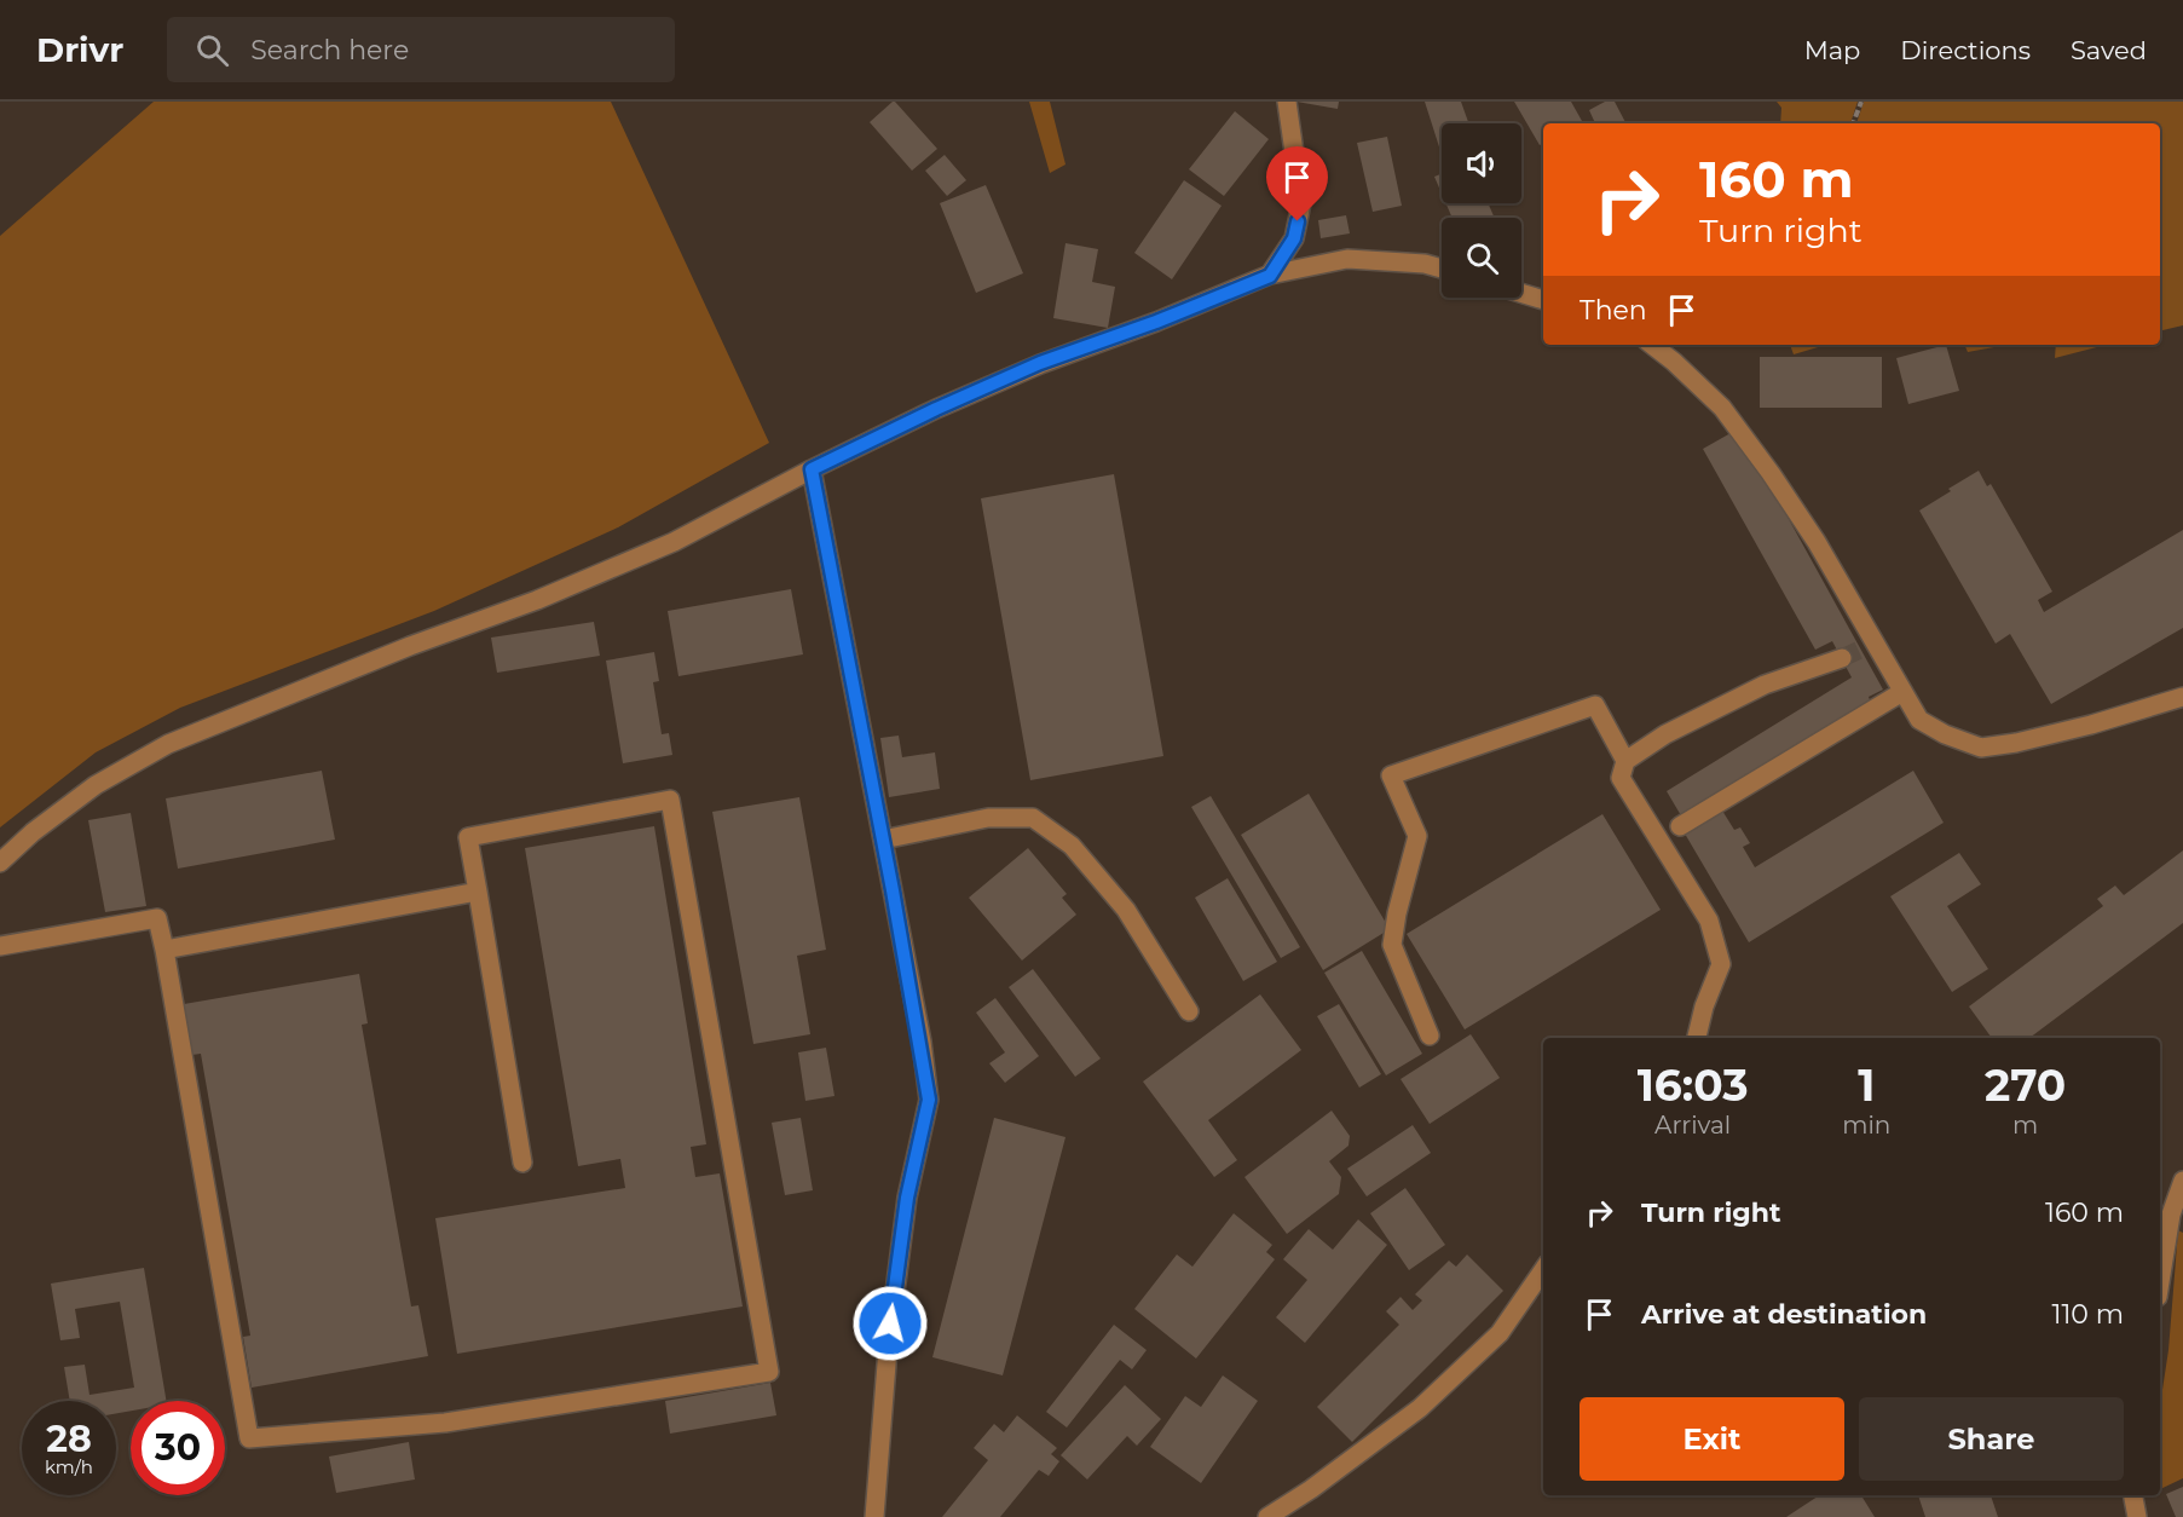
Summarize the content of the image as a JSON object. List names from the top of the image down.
{
  "page": {
    "header": "Drivr",
    "search": "Search here",
    "nav": ["Map", "Directions", "Saved"],
    "turn": ["160 m", "Turn right"],
    "then": "Then",
    "eta": [
      "16:03",
      "Arrival",
      "1",
      "min",
      "270",
      "m"
    ],
    "list": [
      {
        "name": "Turn right",
        "value": "160 m"
      },
      {
        "name": "Arrive at destination",
        "value": "110 m"
      }
    ],
    "buttons": ["Exit", "Share"],
    "speed": "28 km/h",
    "limit": "30"
  }
}
